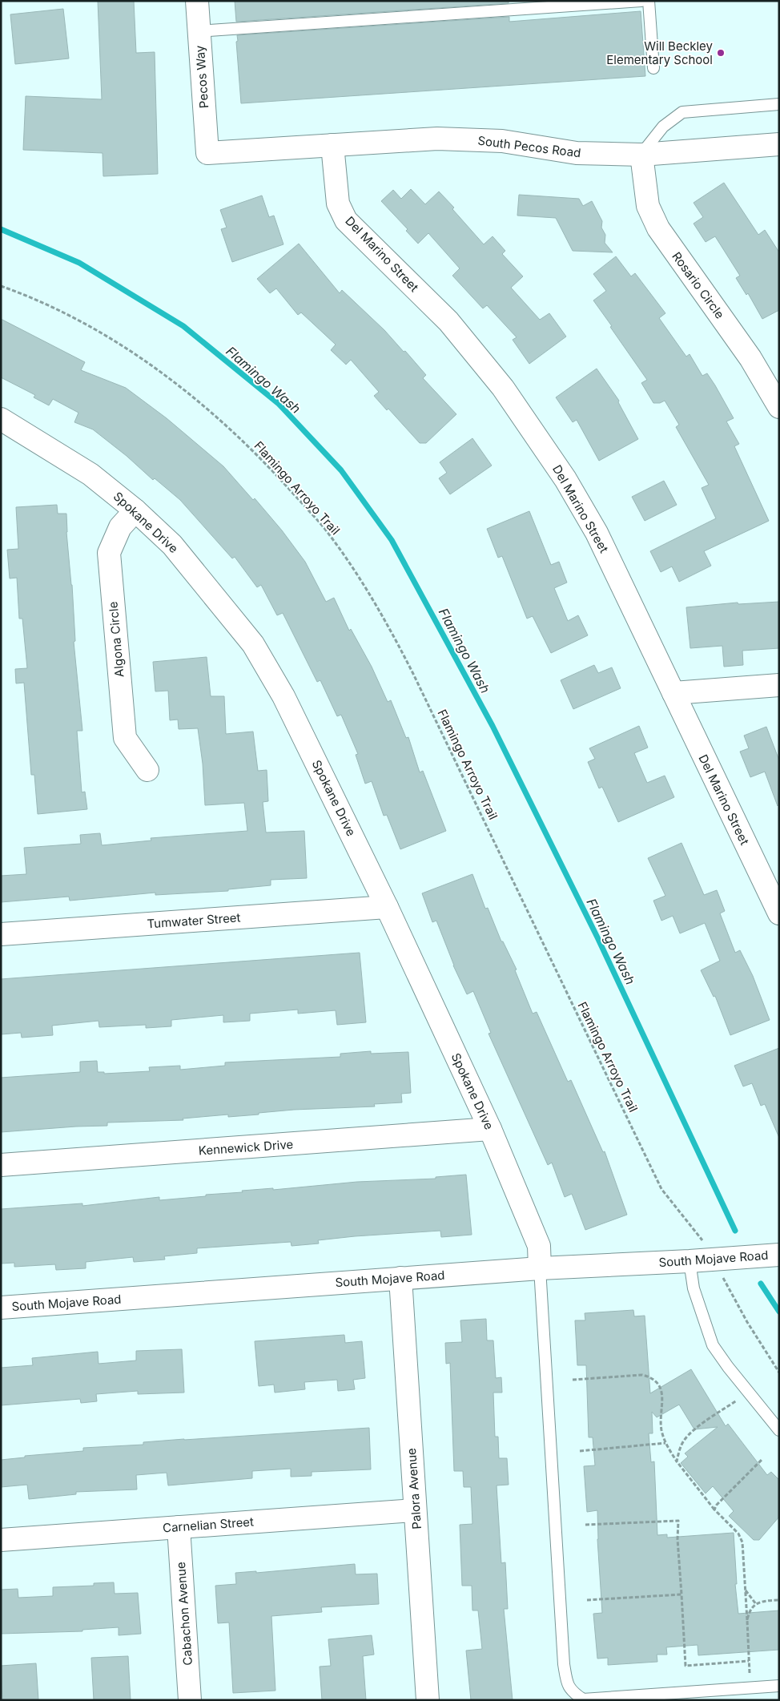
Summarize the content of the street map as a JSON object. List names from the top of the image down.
{
  "streets": {
    "street": [
      "Pecos Way",
      "South Pecos Road",
      "Del Marino Street",
      "Rosario Circle",
      "Spokane Drive",
      "Algona Circle",
      "Tumwater Street",
      "Kennewick Drive",
      "South Mojave Road",
      "Palora Avenue",
      "Carnelian Street",
      "Cabachon Avenue"
    ],
    "path": ["Flamingo Arroyo Trail"]
  },
  "crossings": [
    ["Pecos Way", "South Pecos Road"],
    ["South Pecos Road", "Del Marino Street"],
    ["South Pecos Road", "Rosario Circle"],
    ["Flamingo Arroyo Trail", "South Mojave Road"],
    ["Spokane Drive", "Algona Circle"],
    ["Spokane Drive", "Tumwater Street"],
    ["Spokane Drive", "Kennewick Drive"],
    ["Spokane Drive", "South Mojave Road"],
    ["South Mojave Road", "Palora Avenue"],
    ["Palora Avenue", "Carnelian Street"],
    ["Carnelian Street", "Cabachon Avenue"]
  ],
  "water": ["Flamingo Wash"],
  "places": ["Will Beckley Elementary School"]
}
